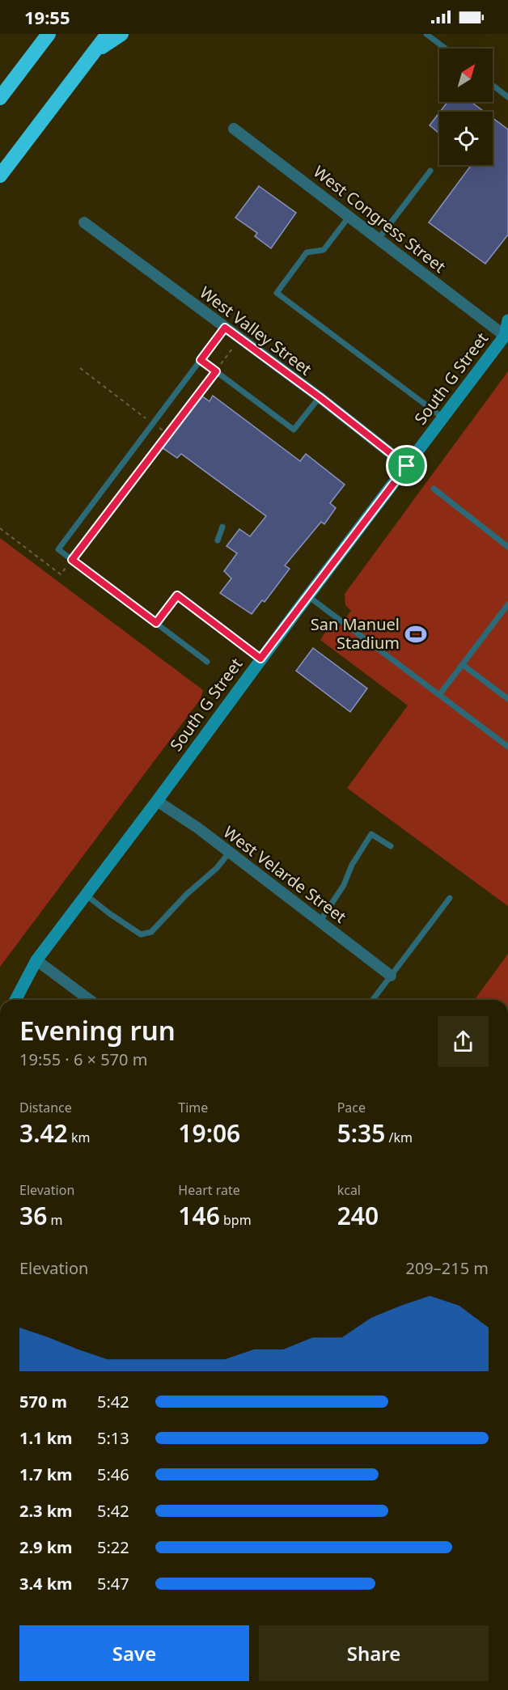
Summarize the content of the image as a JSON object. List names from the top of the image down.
{
  "streets": {
    "main road": ["South G Street"],
    "street": ["West Congress Street", "West Valley Street", "West Velarde Street"]
  },
  "crossings": [
    ["West Congress Street", "South G Street"],
    ["West Valley Street", "South G Street"],
    ["South G Street", "West Velarde Street"]
  ],
  "places": {
    "sports": ["San Manuel Stadium"]
  },
  "north": "top right",
  "page": {
    "status": "19:55",
    "heading": ["Evening run", "19:55 · 6 × 570 m"],
    "stats": [
      ["Distance", "3.42 km"],
      ["Time", "19:06"],
      ["Pace", "5:35 /km"],
      ["Elevation", "36 m"],
      ["Heart rate", "146 bpm"],
      ["kcal", "240"]
    ],
    "chart": ["Elevation", "209–215 m"],
    "list": [
      {
        "name": "570 m",
        "note": "5:42"
      },
      {
        "name": "1.1 km",
        "note": "5:13"
      },
      {
        "name": "1.7 km",
        "note": "5:46"
      },
      {
        "name": "2.3 km",
        "note": "5:42"
      },
      {
        "name": "2.9 km",
        "note": "5:22"
      },
      {
        "name": "3.4 km",
        "note": "5:47"
      }
    ],
    "buttons": ["Save", "Share"]
  }
}
